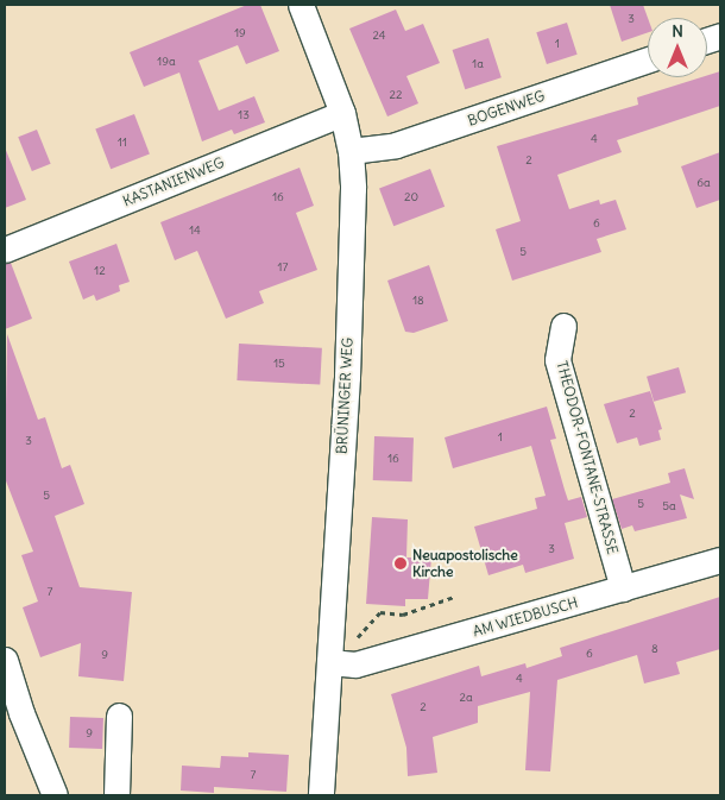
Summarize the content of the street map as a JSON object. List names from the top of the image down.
{
  "streets": {
    "street": [
      "BOGENWEG",
      "KASTANIENWEG",
      "BRÜNINGER WEG",
      "THEODOR-FONTANE-STRASSE",
      "AM WIEDBUSCH"
    ]
  },
  "crossings": [
    ["BOGENWEG", "BRÜNINGER WEG"],
    ["KASTANIENWEG", "BRÜNINGER WEG"],
    ["BRÜNINGER WEG", "AM WIEDBUSCH"],
    ["THEODOR-FONTANE-STRASSE", "AM WIEDBUSCH"]
  ],
  "places": ["Neuapostolische Kirche"],
  "house_numbers": [
    "3",
    "19",
    "24",
    "1",
    "19a",
    "1a",
    "22",
    "13",
    "4",
    "11",
    "2",
    "6a",
    "16",
    "20",
    "6",
    "14",
    "5",
    "17",
    "12",
    "18",
    "15",
    "2",
    "1",
    "3",
    "16",
    "5",
    "5",
    "5a",
    "3",
    "7",
    "8",
    "6",
    "9",
    "4",
    "2a",
    "2",
    "9",
    "7"
  ],
  "north": "top"
}
